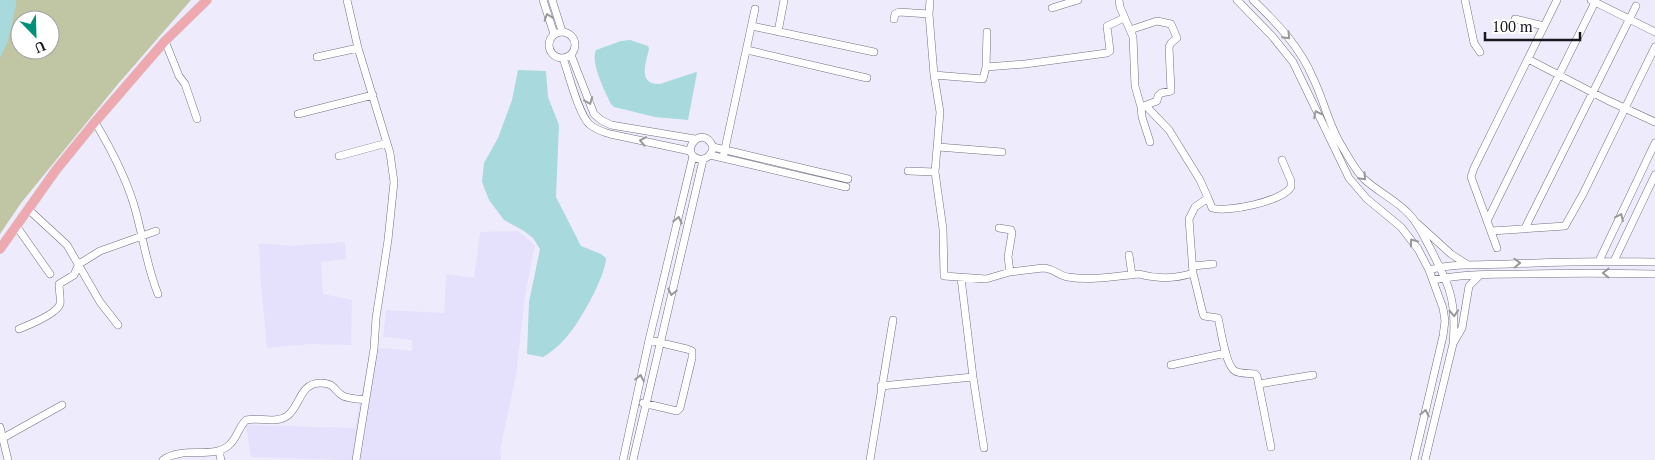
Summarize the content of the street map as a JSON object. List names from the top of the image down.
{
  "scale_bar": "100 m",
  "north": "bottom right"
}
